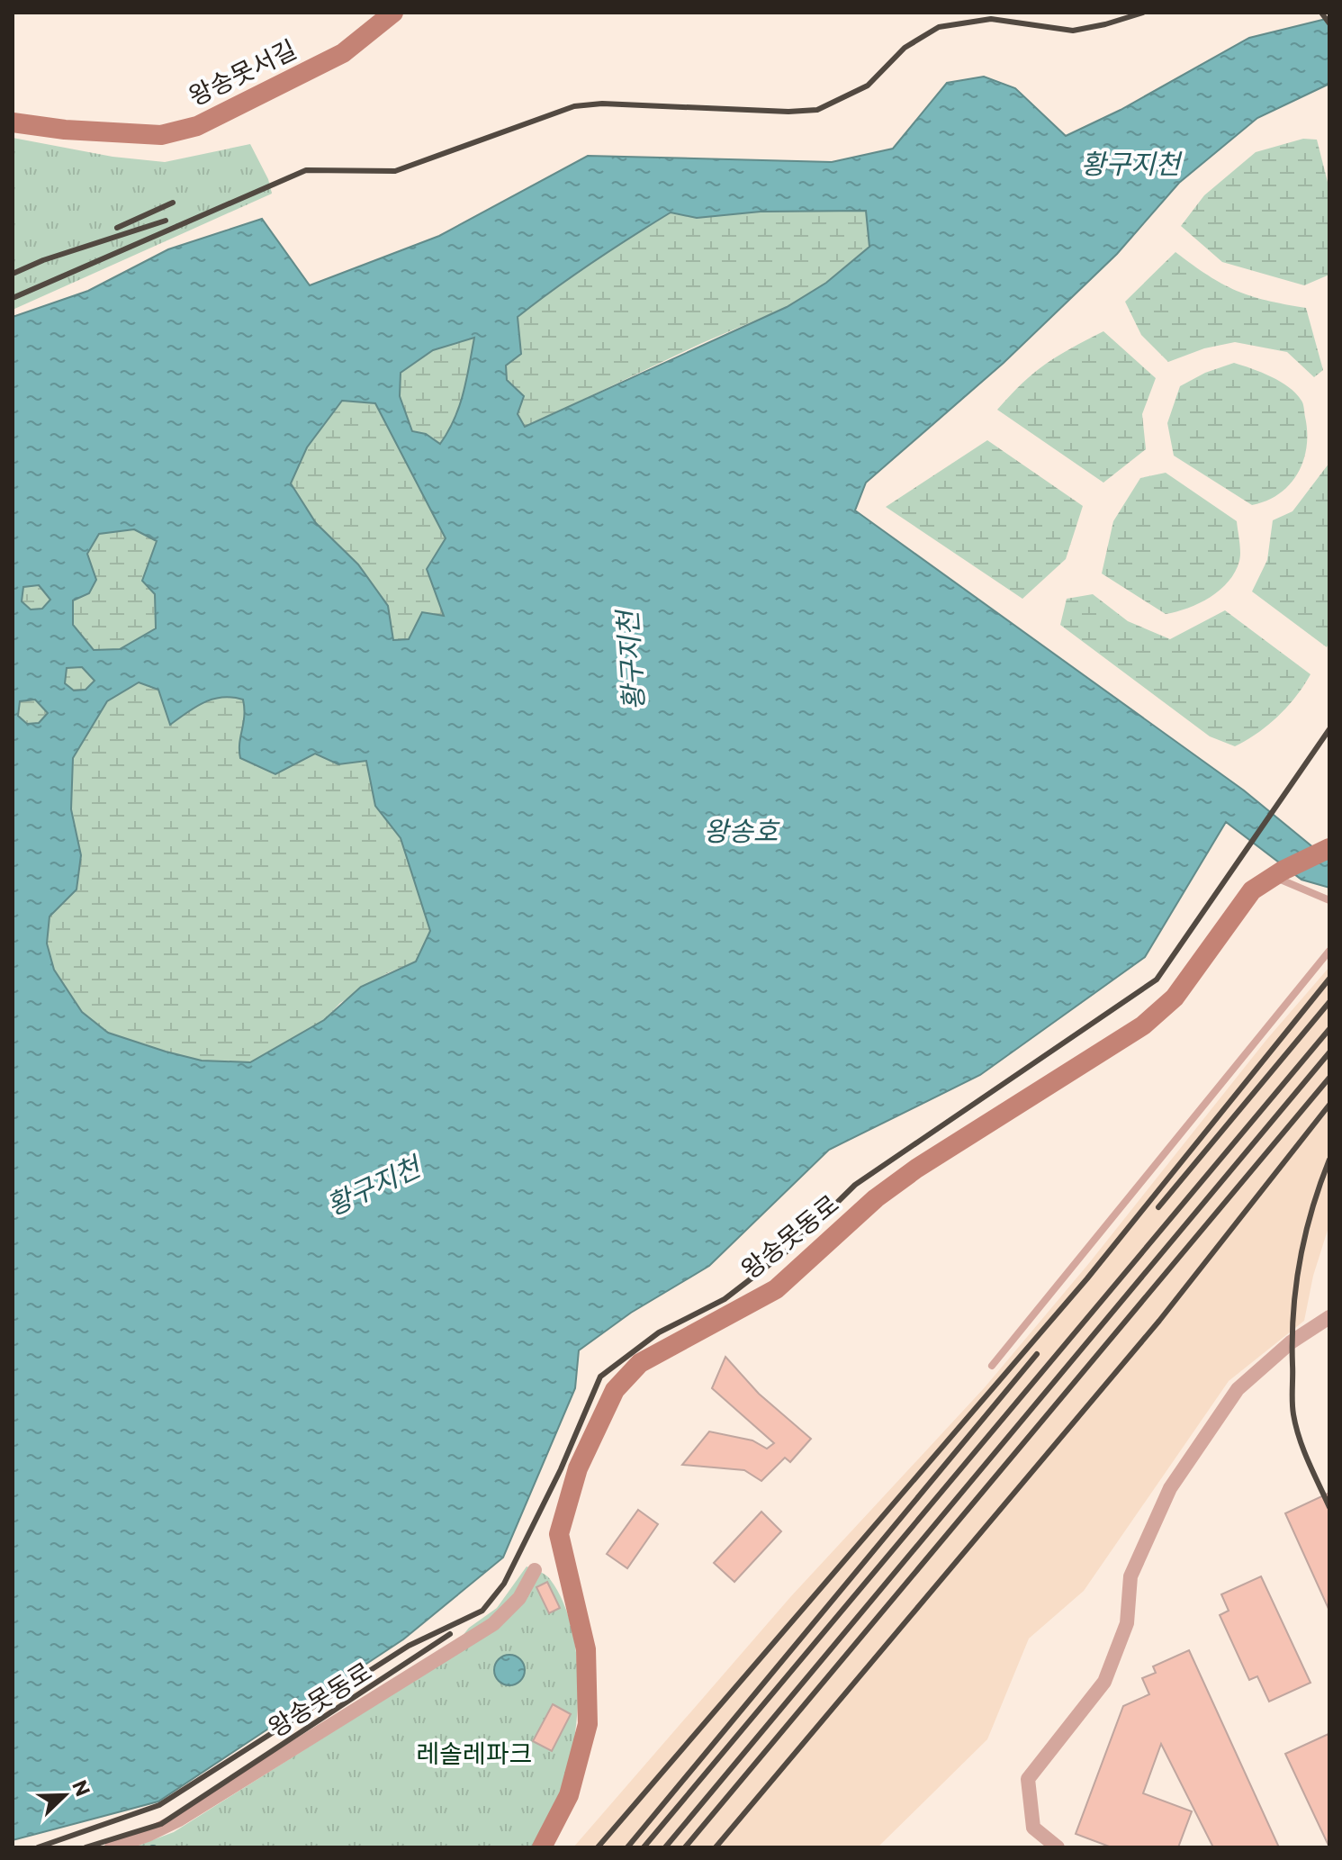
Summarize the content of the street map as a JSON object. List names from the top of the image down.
{
  "streets": {
    "street": ["왕송못서길", "왕송못동로"]
  },
  "water": ["황구지천", "왕송호"],
  "parks": ["레솔레파크"],
  "north": "top right"
}
